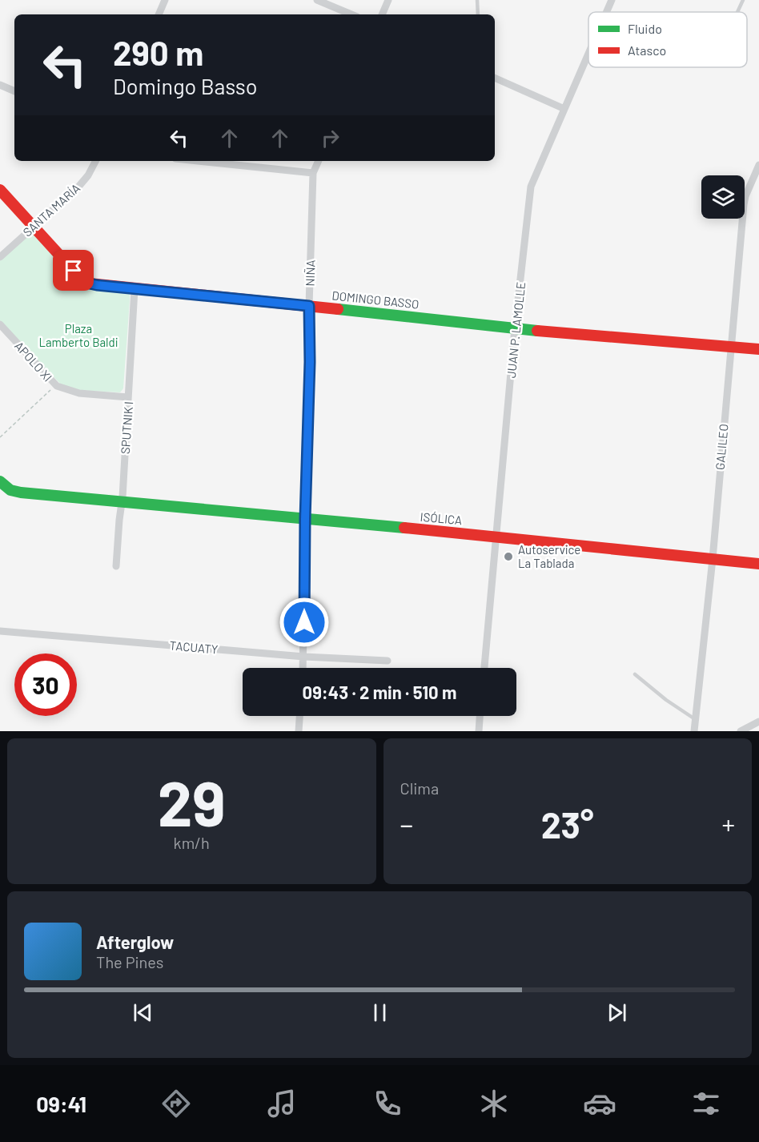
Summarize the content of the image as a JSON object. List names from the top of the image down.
{
  "streets": {
    "street": [
      "SANTA MARÍA",
      "NIÑA",
      "DOMINGO BASSO",
      "JUAN P. LAMOLLE",
      "APOLO XI",
      "SPUTNIK I",
      "GALILEO",
      "ISÓLICA",
      "TACUATY"
    ]
  },
  "crossings": [
    ["SANTA MARÍA", "DOMINGO BASSO"],
    ["NIÑA", "DOMINGO BASSO"],
    ["NIÑA", "ISÓLICA"],
    ["NIÑA", "TACUATY"],
    ["DOMINGO BASSO", "JUAN P. LAMOLLE"],
    ["DOMINGO BASSO", "SPUTNIK I"],
    ["DOMINGO BASSO", "GALILEO"],
    ["JUAN P. LAMOLLE", "ISÓLICA"],
    ["APOLO XI", "SPUTNIK I"],
    ["SPUTNIK I", "ISÓLICA"],
    ["GALILEO", "ISÓLICA"]
  ],
  "parks": ["Plaza Lamberto Baldi"],
  "places": ["Autoservice La Tablada"],
  "legend": ["Fluido", "Atasco"],
  "page": {
    "turn": ["290 m", "Domingo Basso"],
    "limit": "30",
    "trip": "09:43 · 2 min · 510 m",
    "tile": [
      ["29", "km/h"],
      "Clima"
    ],
    "heat": ["−", "23°", "+"],
    "song": ["Afterglow", "The Pines"],
    "tabs": "09:41"
  }
}
